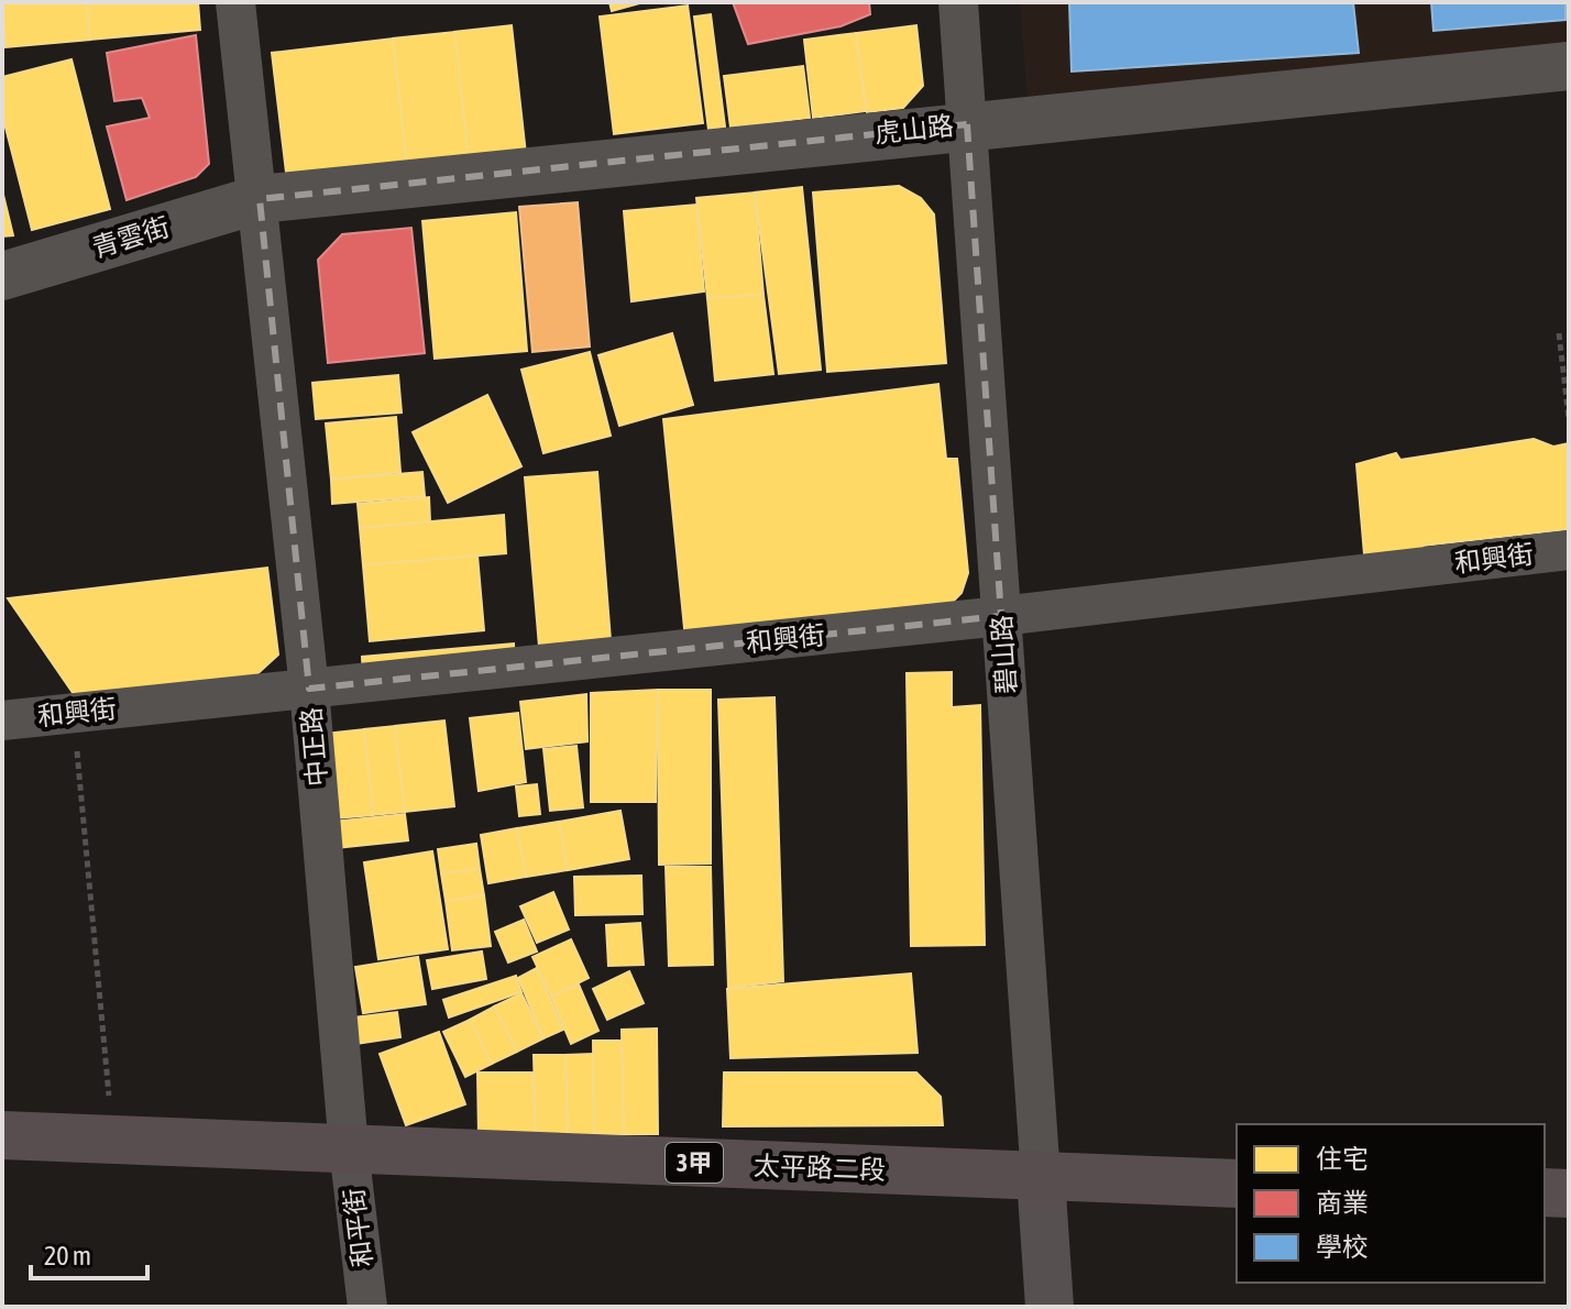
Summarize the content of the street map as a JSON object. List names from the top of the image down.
{
  "streets": {
    "main road": ["碧山路", "3甲", "太平路二段"],
    "street": [
      "虎山路",
      "青雲街",
      "和興街",
      "中正路",
      "和平街"
    ]
  },
  "crossings": [
    ["虎山路", "青雲街"],
    ["虎山路", "碧山路"],
    ["虎山路", "中正路"],
    ["青雲街", "中正路"],
    ["和興街", "碧山路"],
    ["和興街", "中正路"],
    ["碧山路", "太平路二段"],
    ["中正路", "3甲"],
    ["中正路", "太平路二段"],
    ["中正路", "和平街"],
    ["3甲", "太平路二段"],
    ["3甲", "和平街"],
    ["太平路二段", "和平街"]
  ],
  "legend": ["住宅", "商業", "學校"],
  "scale_bar": "20 m"
}
